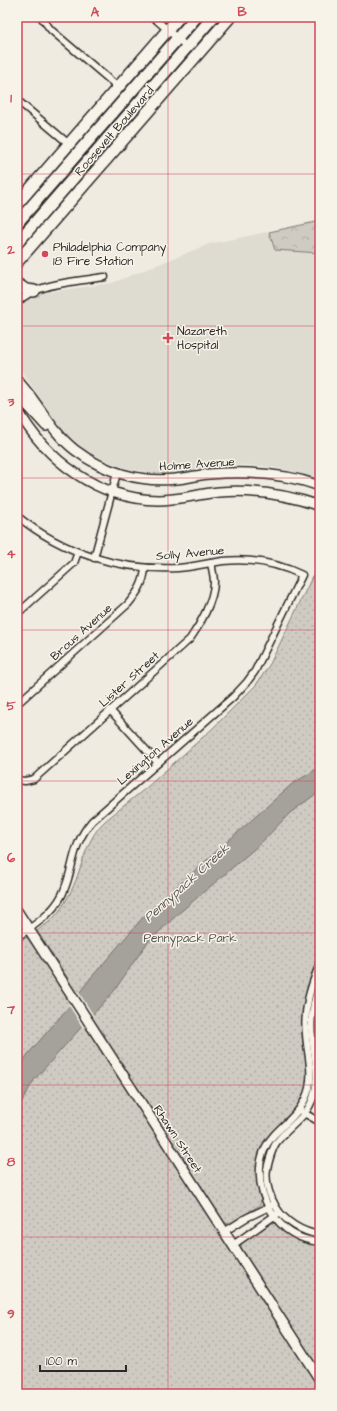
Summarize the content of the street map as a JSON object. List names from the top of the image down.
{
  "streets": {
    "highway": ["Roosevelt Boulevard"],
    "main road": ["Holme Avenue", "Rhawn Street"],
    "street": [
      "Solly Avenue",
      "Brous Avenue",
      "Lister Street",
      "Lexington Avenue"
    ]
  },
  "crossings": [
    ["Solly Avenue", "Brous Avenue"],
    ["Solly Avenue", "Lister Street"],
    ["Solly Avenue", "Lexington Avenue"],
    ["Lexington Avenue", "Rhawn Street"]
  ],
  "water": ["Pennypack Creek"],
  "parks": ["Pennypack Park"],
  "places": {
    "other": ["Philadelphia Company 18 Fire Station"],
    "health": ["Nazareth Hospital"]
  },
  "scale_bar": "100 m",
  "grid": {
    "columns": ["A", "B"],
    "rows": [
      "1",
      "2",
      "3",
      "4",
      "5",
      "6",
      "7",
      "8",
      "9"
    ]
  }
}
